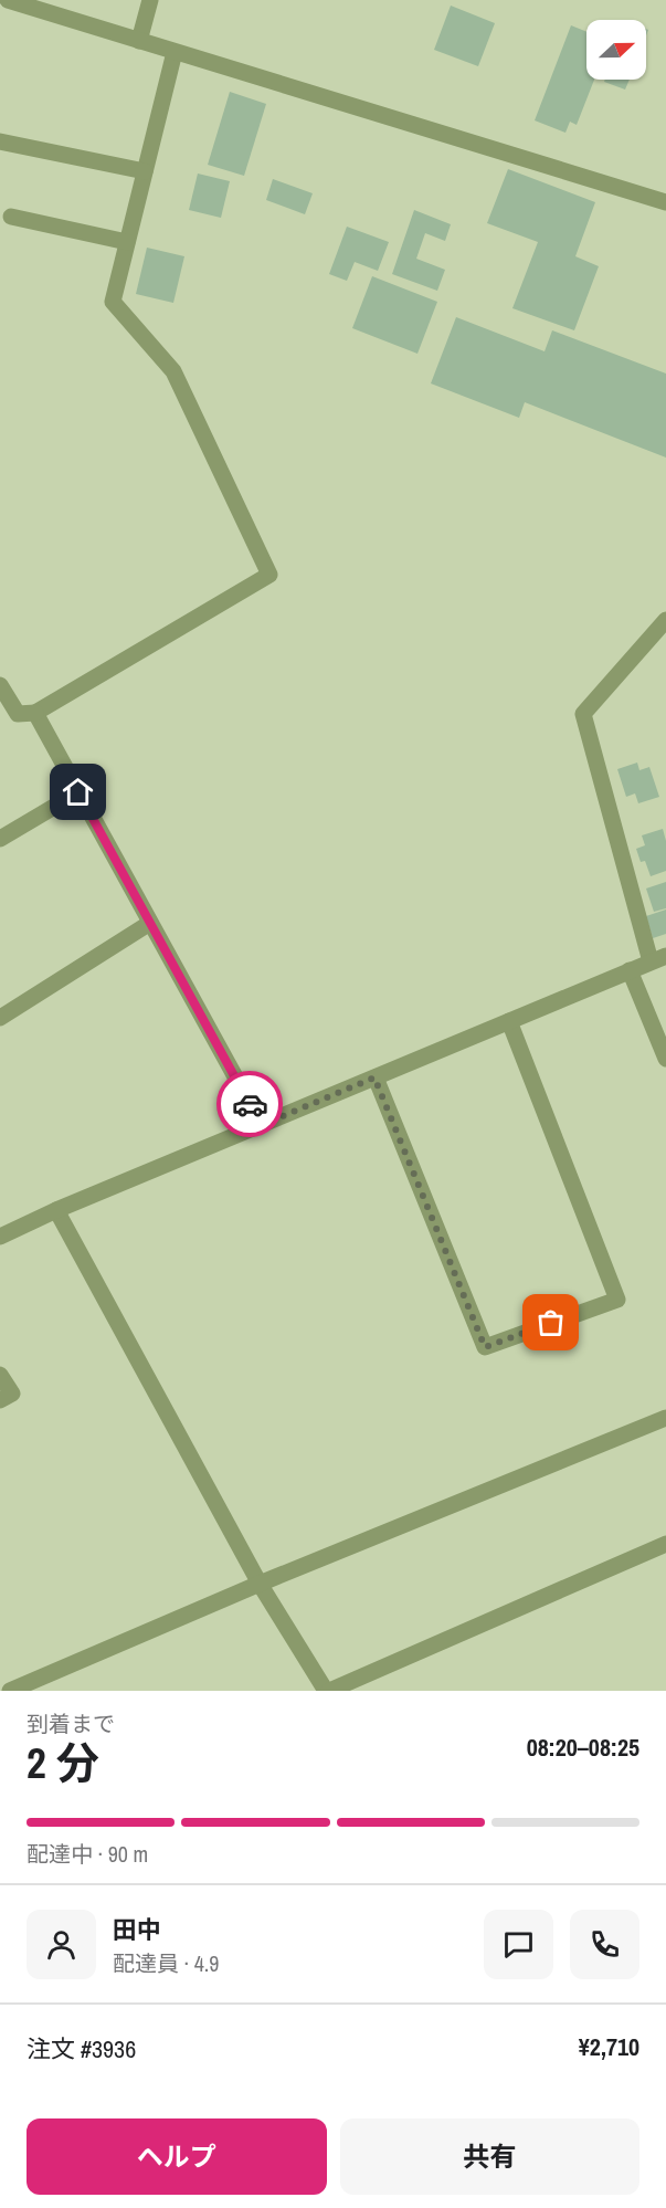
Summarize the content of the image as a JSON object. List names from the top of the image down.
{
  "north": "right",
  "page": {
    "heading": ["2 分", "到着まで", "08:20–08:25"],
    "panel": [
      "田中",
      "配達員 · 4.9",
      "注文 #3936",
      "¥2,710"
    ],
    "bar": "配達中 · 90 m",
    "buttons": ["ヘルプ", "共有"]
  }
}
